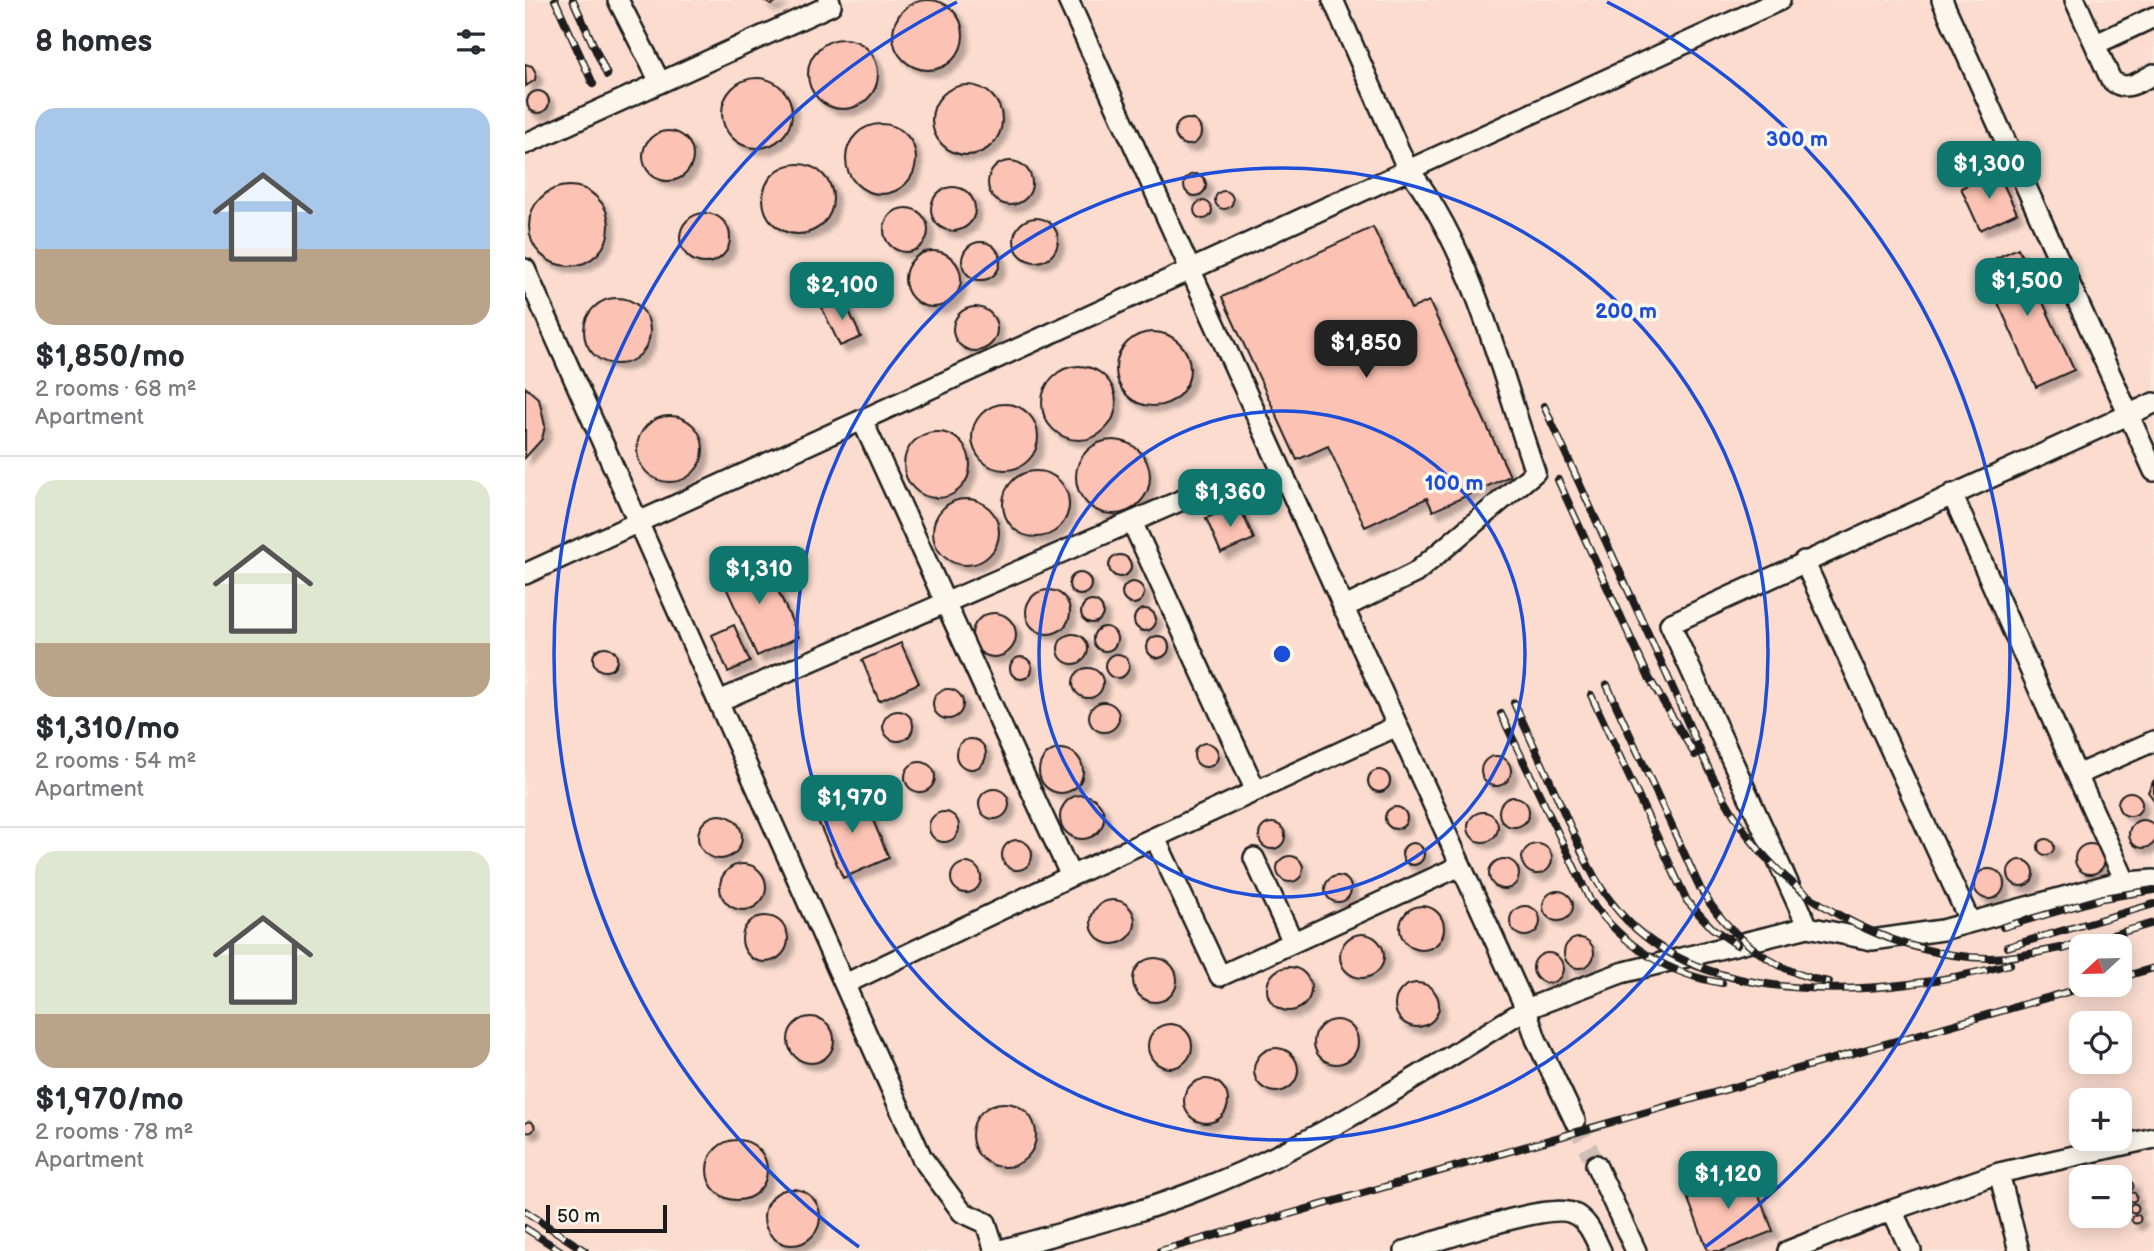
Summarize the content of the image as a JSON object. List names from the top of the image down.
{
  "scale_bar": "50 m",
  "north": "left",
  "page": {
    "heading": "8 homes",
    "list": [
      {
        "name": "$1,850/mo",
        "note": "2 rooms · 68 m² · Apartment"
      },
      {
        "name": "$1,310/mo",
        "note": "2 rooms · 54 m² · Apartment"
      },
      {
        "name": "$1,970/mo",
        "note": "2 rooms · 78 m² · Apartment"
      }
    ],
    "price": [
      "$1,300",
      "$1,500",
      "$2,100",
      "$1,850",
      "$1,360",
      "$1,310",
      "$1,970",
      "$1,120"
    ],
    "map_buttons": ["+", "−"],
    "scale": "50 m"
  },
  "rings": ["300 m", "200 m", "100 m"]
}
